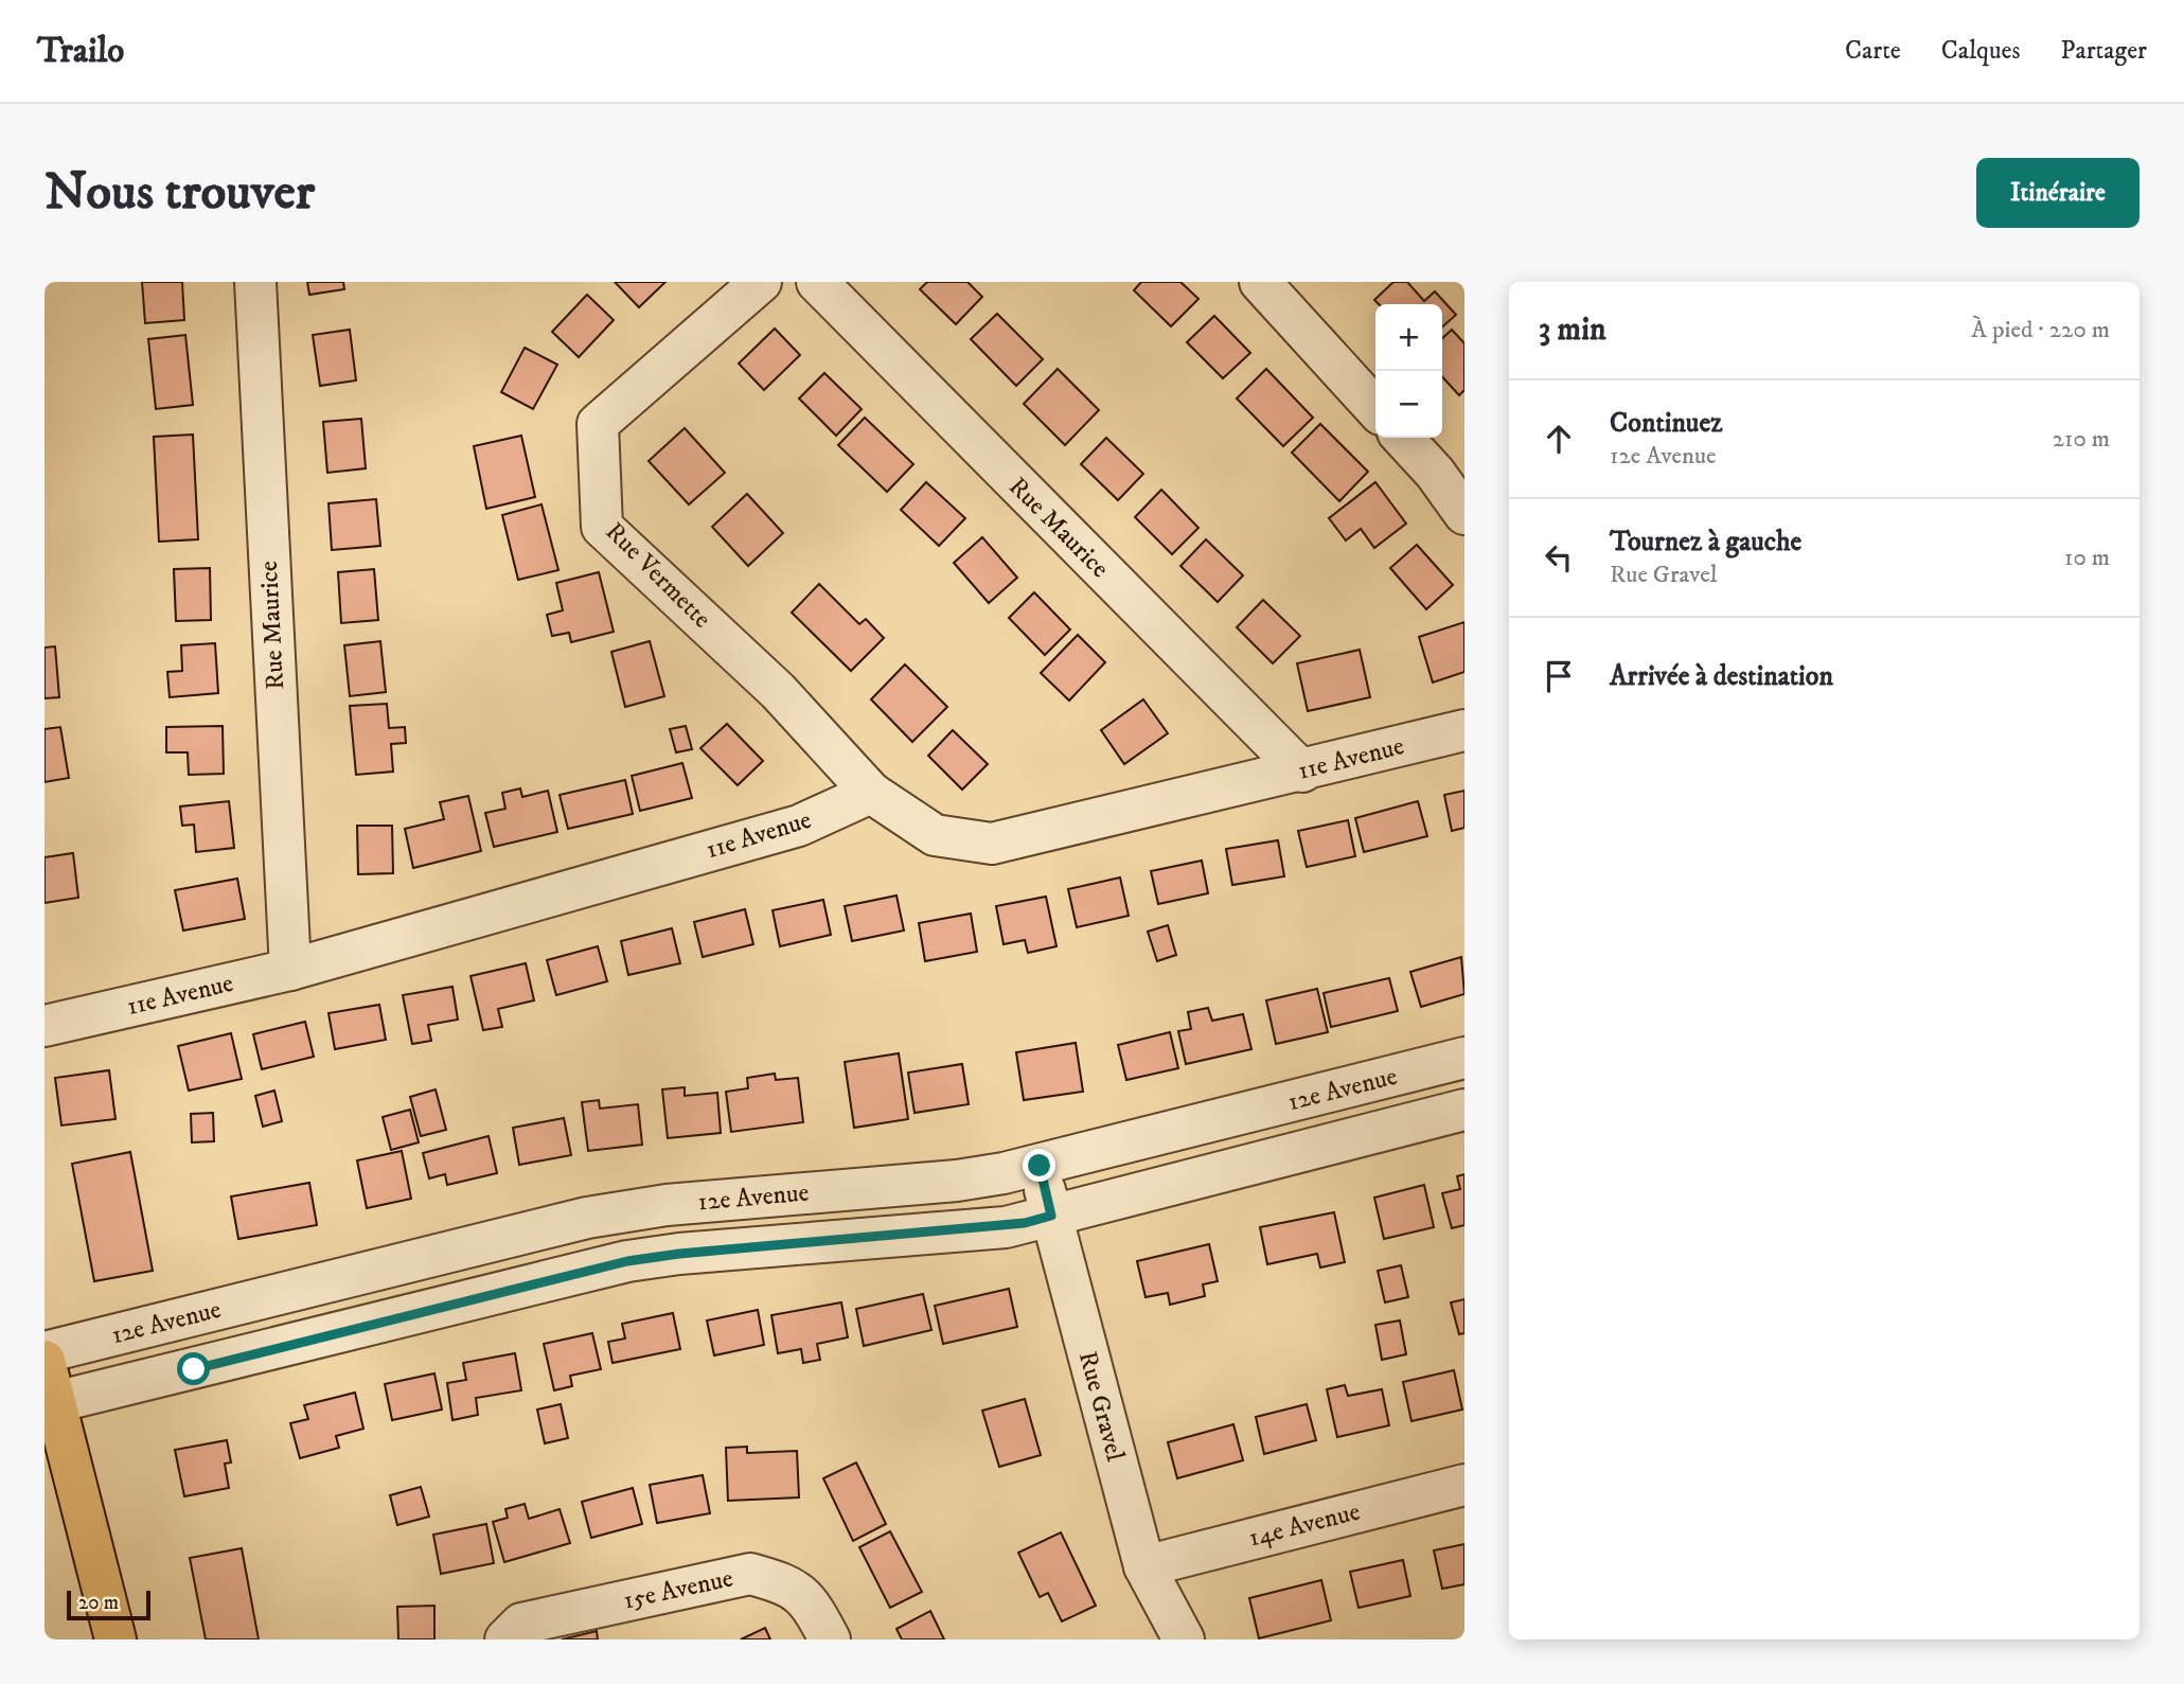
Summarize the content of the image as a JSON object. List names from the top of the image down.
{
  "streets": {
    "street": [
      "Rue Maurice",
      "Rue Vermette",
      "11e Avenue",
      "12e Avenue",
      "Rue Gravel",
      "14e Avenue",
      "15e Avenue"
    ]
  },
  "crossings": [
    ["Rue Maurice", "11e Avenue"],
    ["Rue Vermette", "11e Avenue"],
    ["12e Avenue", "Rue Gravel"],
    ["Rue Gravel", "14e Avenue"]
  ],
  "scale_bar": "20 m",
  "page": {
    "header": "Trailo",
    "nav": ["Carte", "Calques", "Partager"],
    "buttons": "Itinéraire",
    "title": "Nous trouver",
    "heading": ["3 min", "À pied · 220 m"],
    "map_buttons": ["+", "−"],
    "list": [
      ["Continuez", "12e Avenue", "210 m"],
      ["Tournez à gauche", "Rue Gravel", "10 m"],
      "Arrivée à destination"
    ],
    "scale": "20 m"
  }
}
